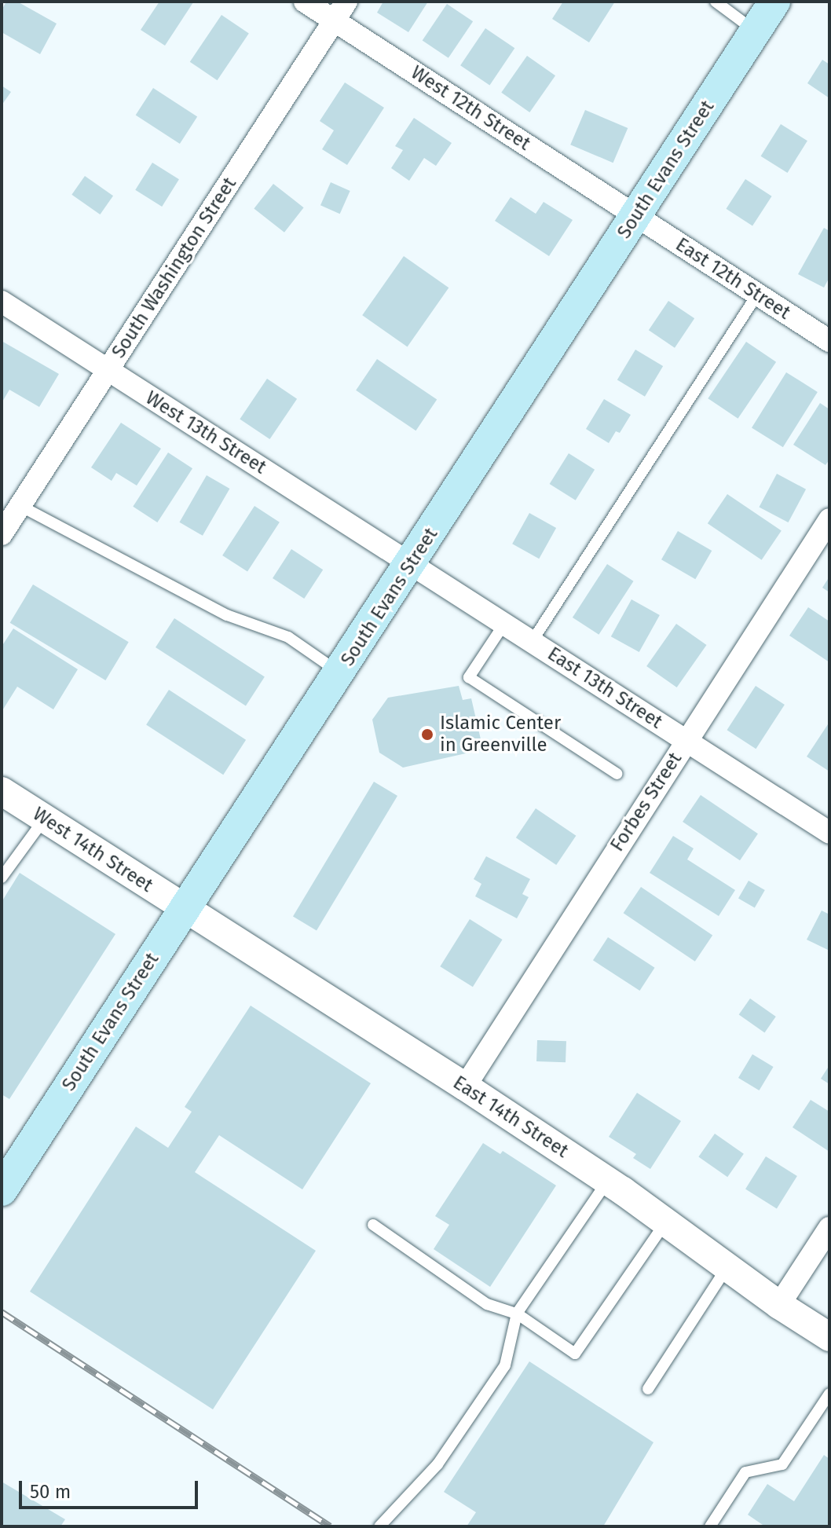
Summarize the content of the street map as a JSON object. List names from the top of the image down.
{
  "streets": {
    "main road": ["South Evans Street"],
    "street": [
      "West 12th Street",
      "South Washington Street",
      "East 12th Street",
      "West 13th Street",
      "East 13th Street",
      "Forbes Street",
      "West 14th Street",
      "East 14th Street"
    ]
  },
  "crossings": [
    ["West 12th Street", "South Evans Street"],
    ["West 12th Street", "South Washington Street"],
    ["West 12th Street", "East 12th Street"],
    ["South Evans Street", "East 12th Street"],
    ["South Evans Street", "West 13th Street"],
    ["South Evans Street", "East 13th Street"],
    ["South Evans Street", "West 14th Street"],
    ["South Evans Street", "East 14th Street"],
    ["South Washington Street", "West 13th Street"],
    ["West 13th Street", "East 13th Street"],
    ["East 13th Street", "Forbes Street"],
    ["Forbes Street", "East 14th Street"],
    ["West 14th Street", "East 14th Street"]
  ],
  "places": ["Islamic Center in Greenville"],
  "scale_bar": "50 m"
}
